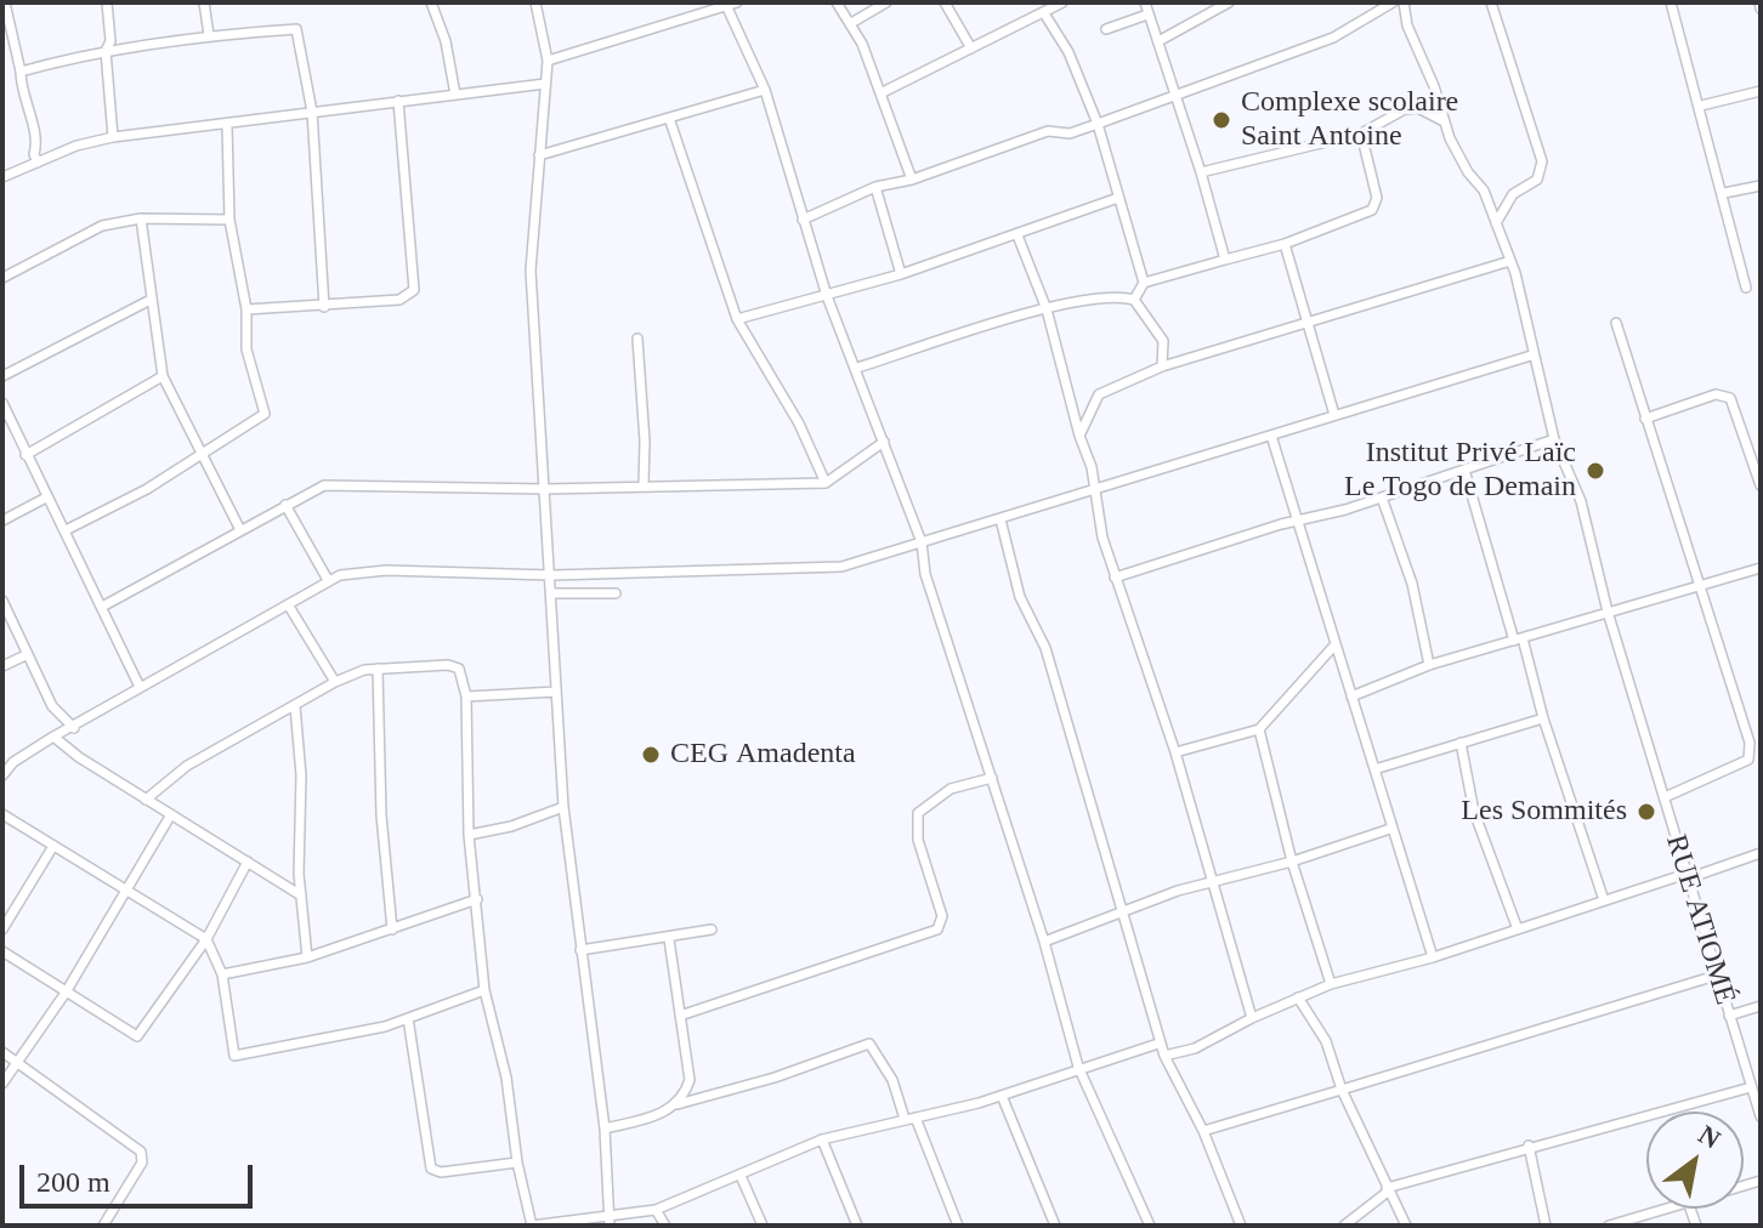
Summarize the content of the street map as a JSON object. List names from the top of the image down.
{
  "streets": {
    "street": ["RUE ATIOMÉ"]
  },
  "places": [
    "Complexe scolaire Saint Antoine",
    "Institut Privé Laïc Le Togo de Demain",
    "CEG Amadenta",
    "Les Sommités"
  ],
  "scale_bar": "200 m",
  "north": "top right"
}
